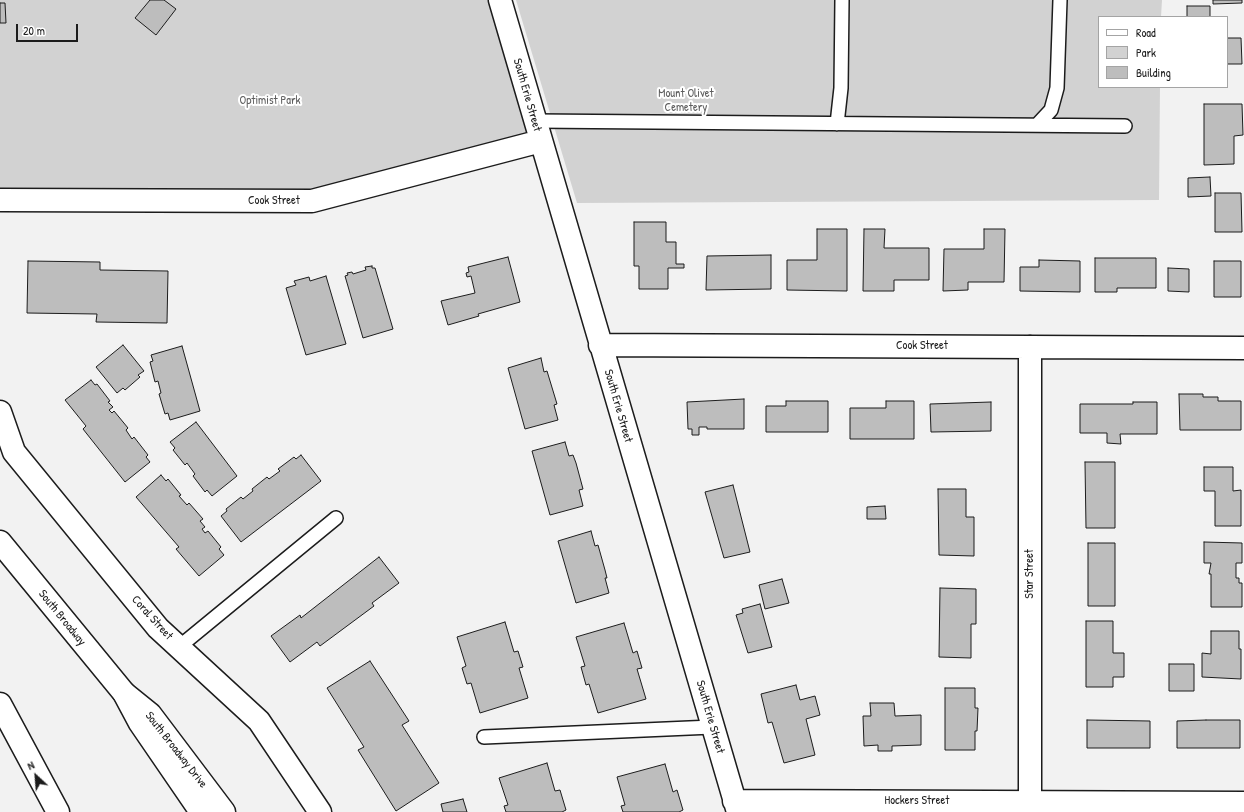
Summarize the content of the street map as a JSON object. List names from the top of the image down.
{
  "streets": {
    "street": [
      "South Erie Street",
      "Cook Street",
      "Star Street",
      "South Broadway",
      "Coral Street",
      "South Broadway Drive",
      "Hockers Street"
    ]
  },
  "crossings": [
    ["South Erie Street", "Cook Street"],
    ["South Erie Street", "Hockers Street"],
    ["Cook Street", "Star Street"],
    ["Star Street", "Hockers Street"],
    ["South Broadway", "South Broadway Drive"]
  ],
  "parks": ["Mount Olivet Cemetery", "Optimist Park"],
  "legend": ["Road", "Park", "Building"],
  "scale_bar": "20 m",
  "north": "top left"
}
